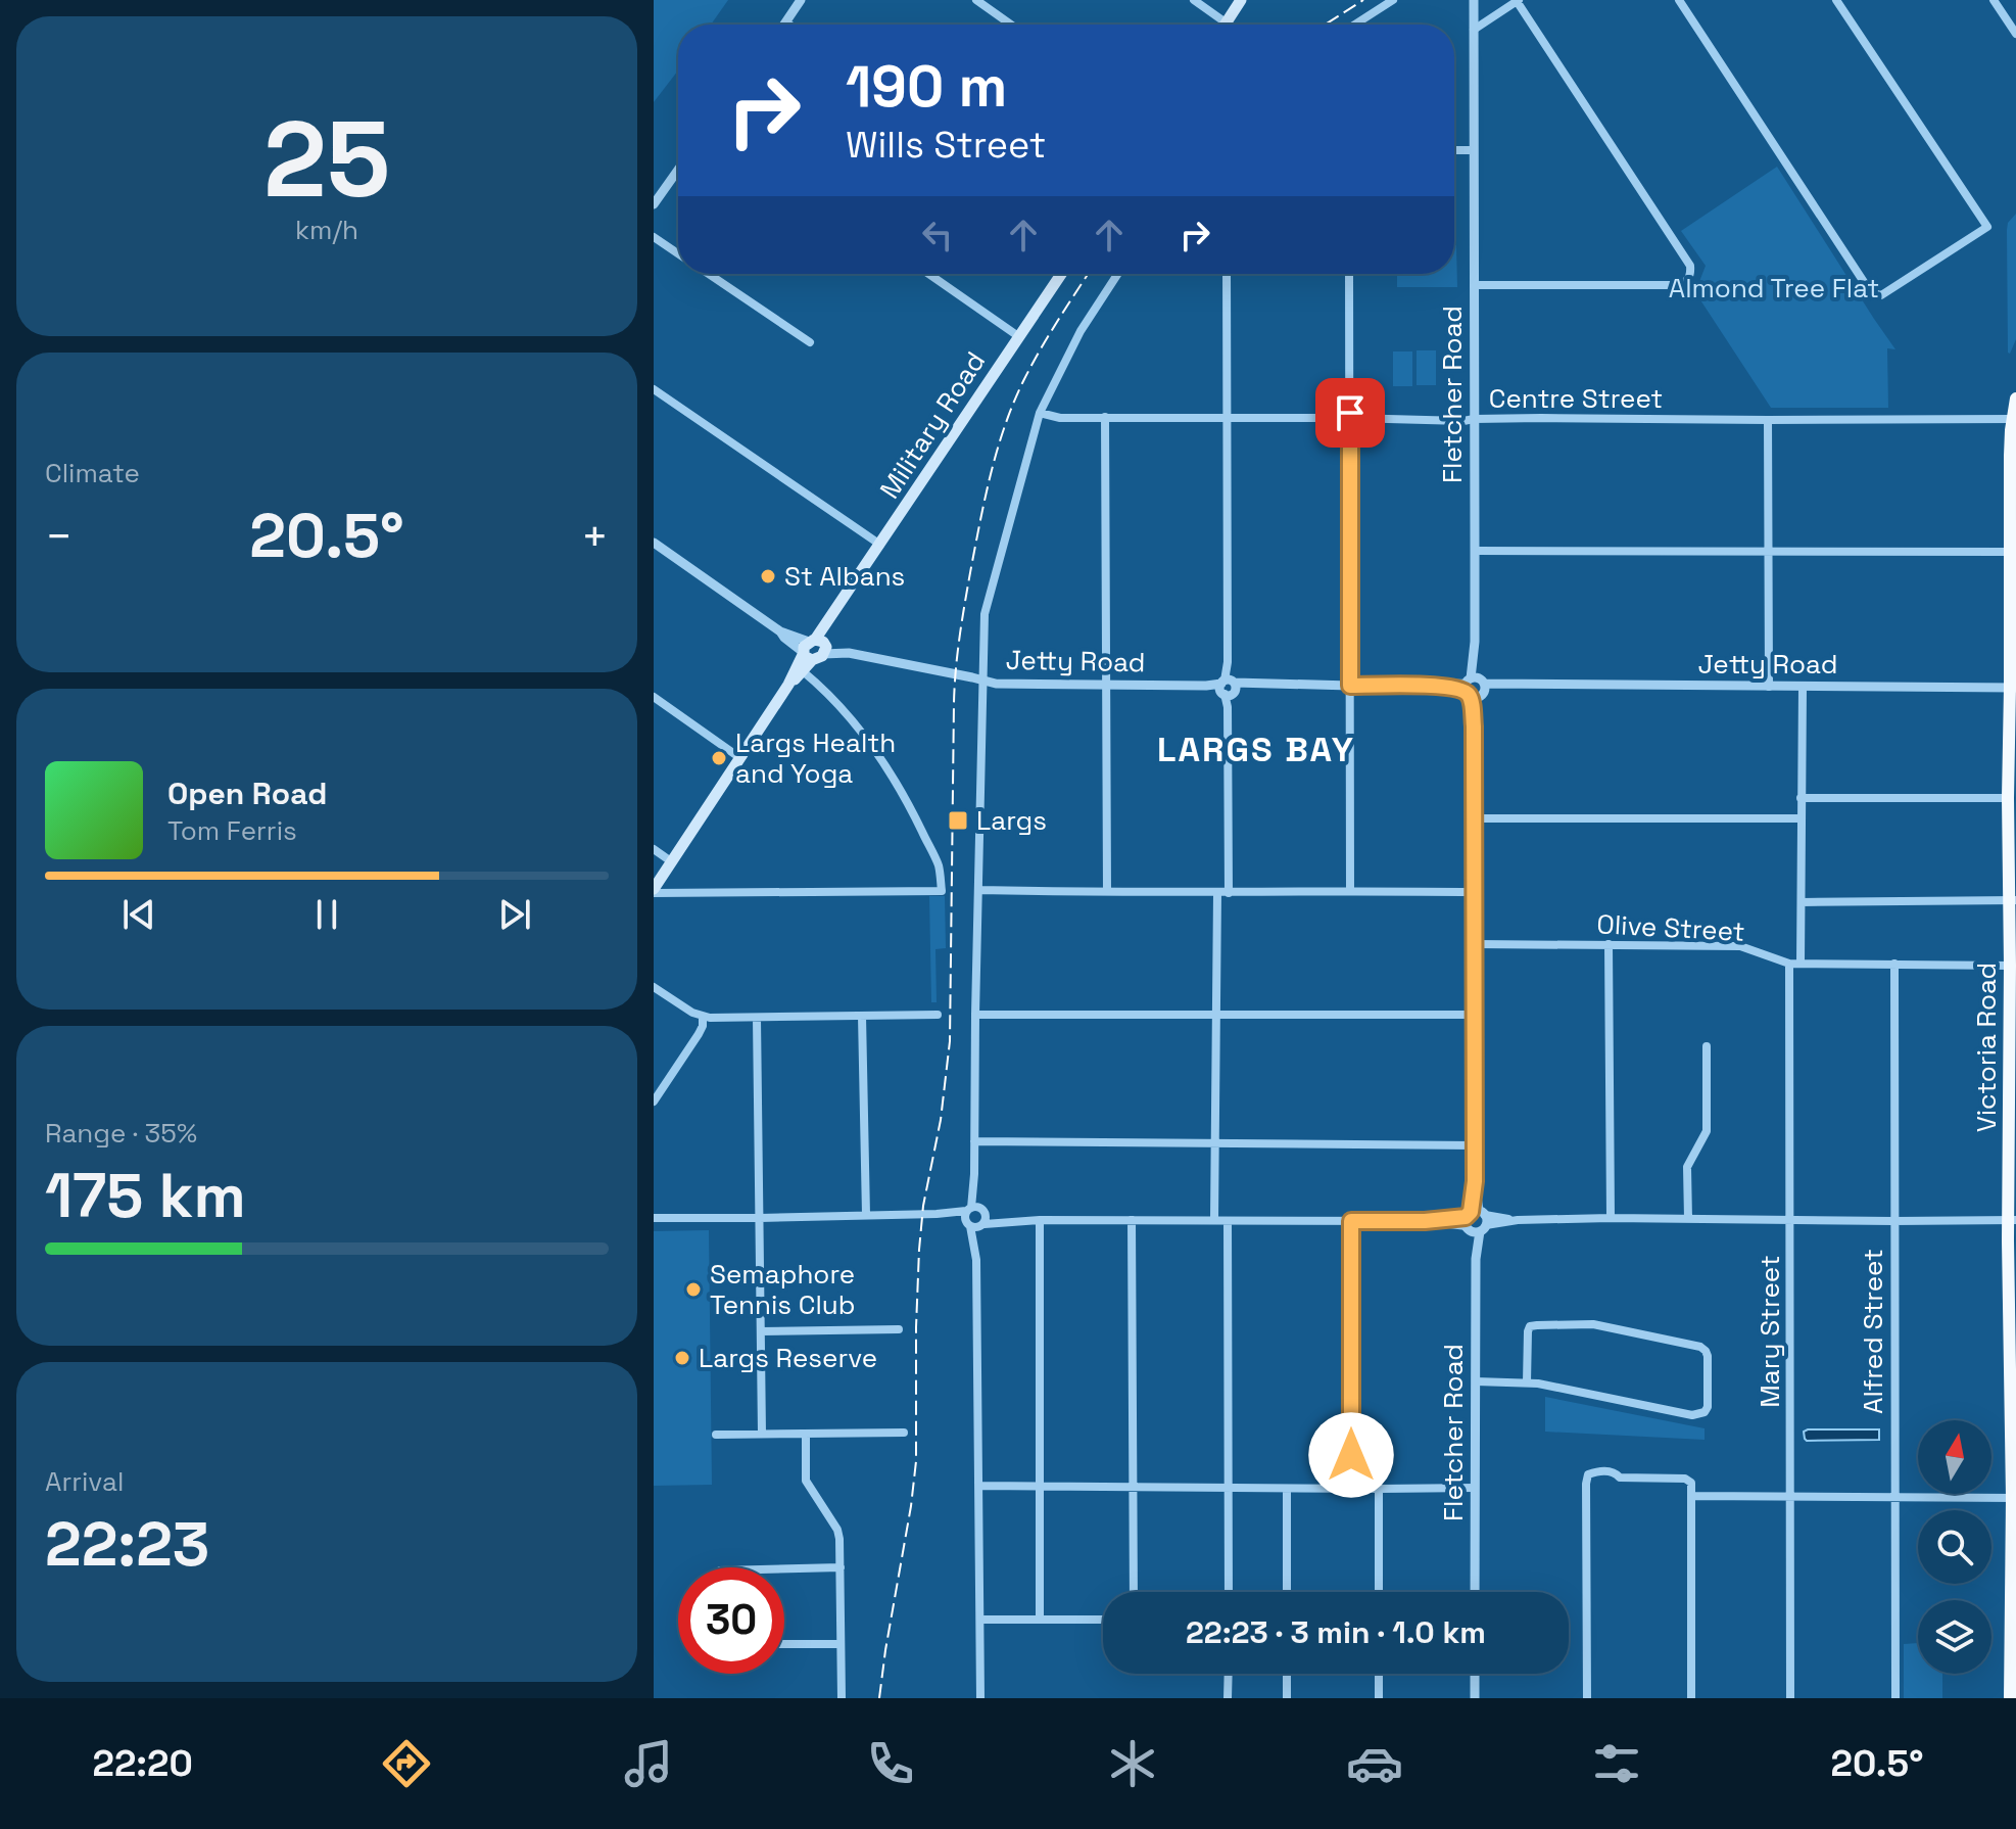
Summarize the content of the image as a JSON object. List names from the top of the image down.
{
  "streets": {
    "highway": ["Victoria Road"],
    "main road": ["Military Road"],
    "street": [
      "Fletcher Road",
      "Centre Street",
      "Jetty Road",
      "Olive Street",
      "Mary Street",
      "Alfred Street"
    ]
  },
  "crossings": [
    ["Fletcher Road", "Centre Street"],
    ["Fletcher Road", "Jetty Road"],
    ["Fletcher Road", "Olive Street"],
    ["Centre Street", "Victoria Road"],
    ["Military Road", "Jetty Road"],
    ["Jetty Road", "Victoria Road"],
    ["Olive Street", "Victoria Road"],
    ["Olive Street", "Mary Street"],
    ["Olive Street", "Alfred Street"]
  ],
  "districts": ["LARGS BAY"],
  "parks": ["Almond Tree Flat"],
  "places": {
    "other": [
      "St Albans",
      "Largs Health and Yoga",
      "Semaphore Tennis Club",
      "Largs Reserve"
    ],
    "transit": ["Largs"]
  },
  "north": "top",
  "page": {
    "tile": [
      ["25", "km/h"],
      "Climate",
      ["Range · 35%", "175 km"],
      ["Arrival", "22:23"]
    ],
    "turn": ["190 m", "Wills Street"],
    "heat": ["−", "20.5°", "+"],
    "song": ["Open Road", "Tom Ferris"],
    "limit": "30",
    "trip": "22:23 · 3 min · 1.0 km",
    "tabs": ["22:20", "20.5°"]
  }
}
